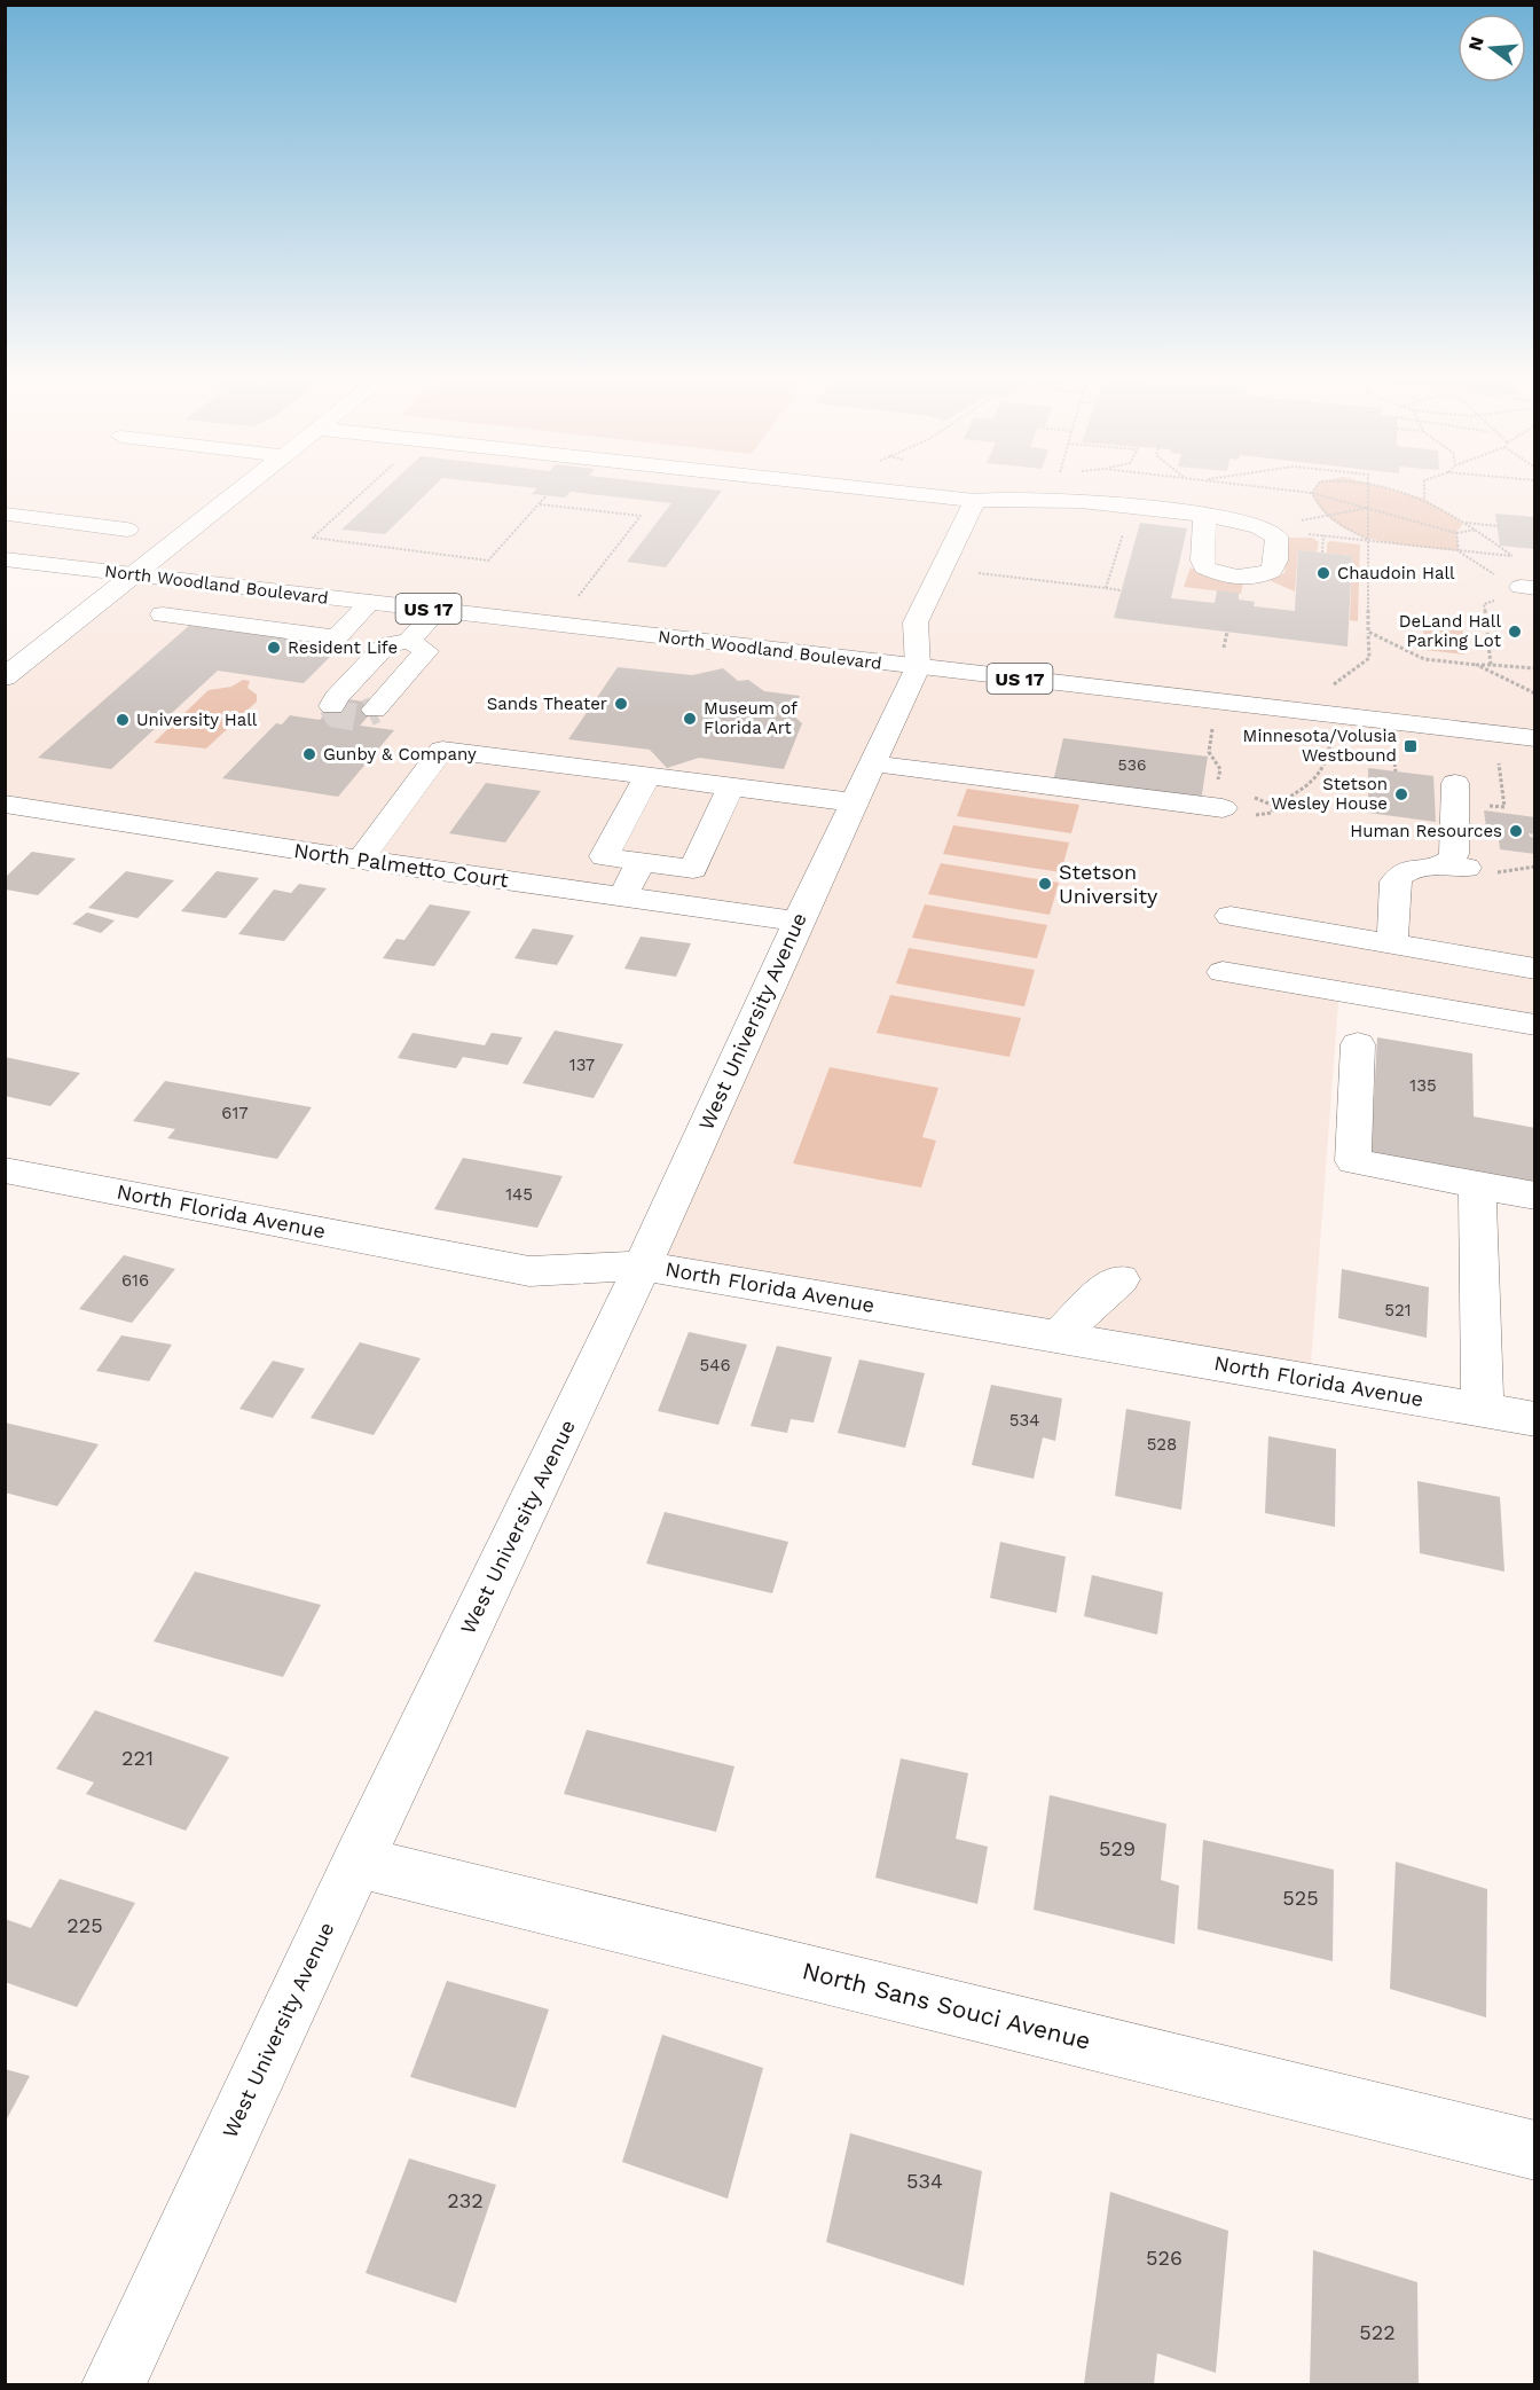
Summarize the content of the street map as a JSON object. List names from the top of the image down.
{
  "streets": {
    "street": [
      "North Woodland Boulevard",
      "US 17",
      "North Palmetto Court",
      "West University Avenue",
      "North Florida Avenue",
      "North Sans Souci Avenue"
    ]
  },
  "crossings": [
    ["North Woodland Boulevard", "West University Avenue"],
    ["North Palmetto Court", "West University Avenue"],
    ["West University Avenue", "North Florida Avenue"],
    ["West University Avenue", "North Sans Souci Avenue"]
  ],
  "places": {
    "other": [
      "Chaudoin Hall",
      "DeLand Hall Parking Lot",
      "Resident Life",
      "Sands Theater",
      "Museum of Florida Art",
      "University Hall",
      "Gunby & Company",
      "Stetson Wesley House",
      "Human Resources",
      "Stetson University"
    ],
    "transit": ["Minnesota/Volusia Westbound"]
  },
  "house_numbers": [
    "536",
    "137",
    "135",
    "617",
    "145",
    "616",
    "521",
    "546",
    "534",
    "528",
    "221",
    "529",
    "525",
    "225",
    "534",
    "232",
    "526",
    "522"
  ],
  "north": "left"
}
